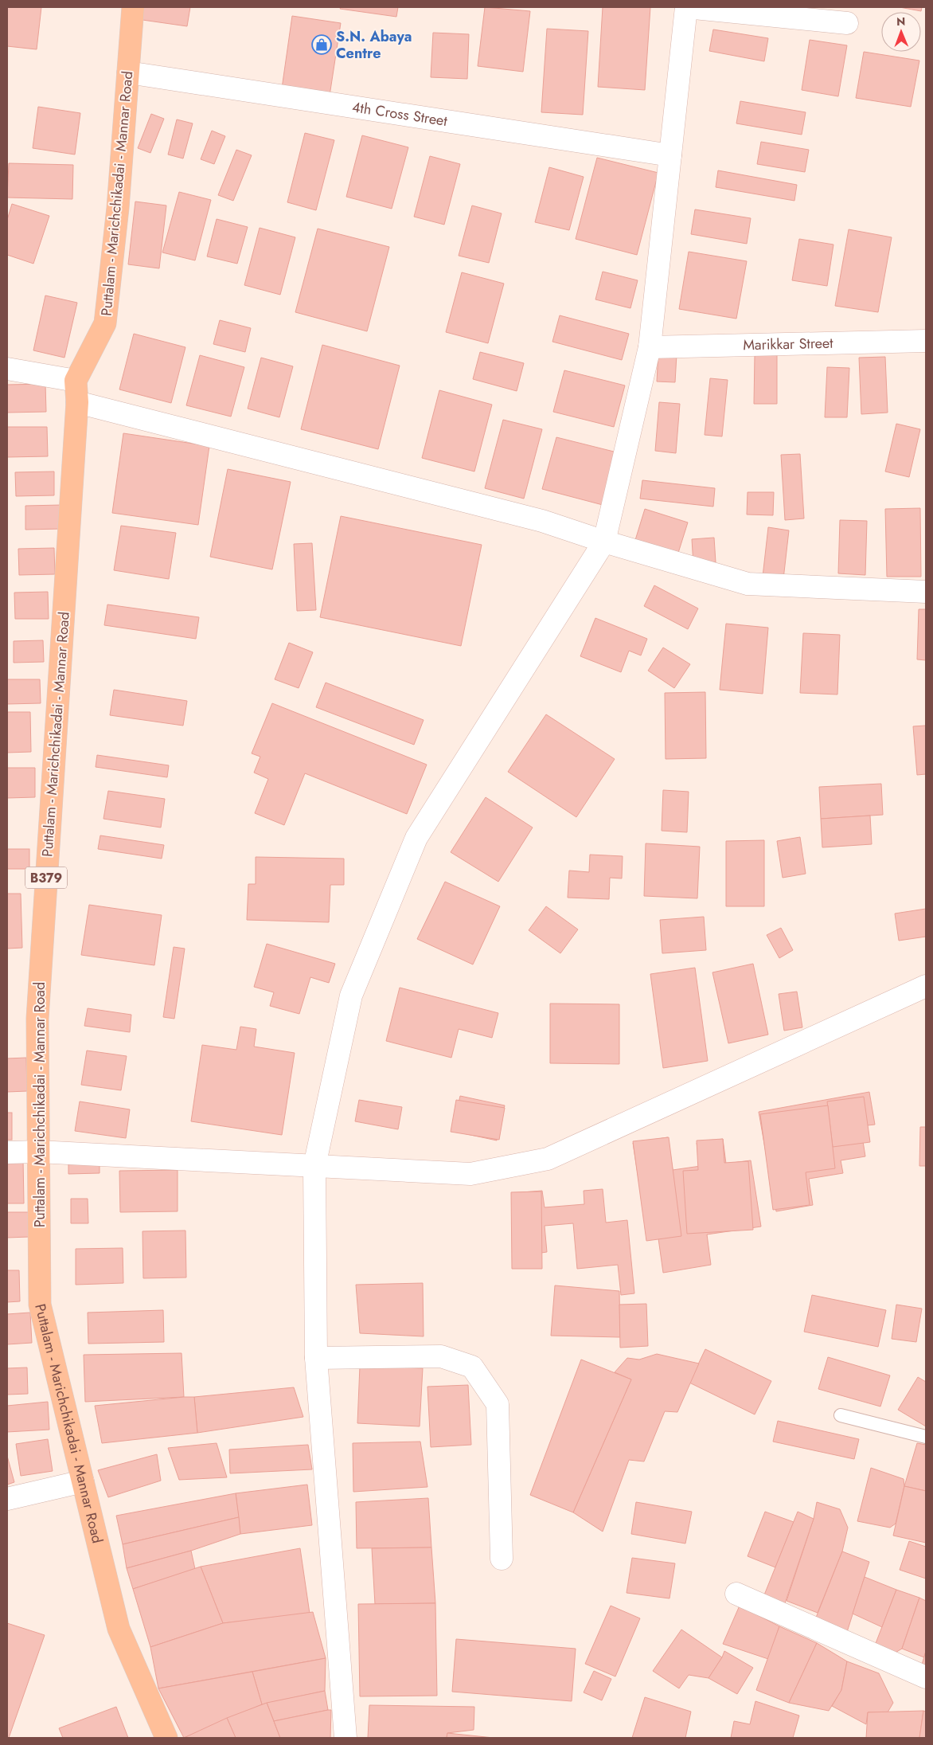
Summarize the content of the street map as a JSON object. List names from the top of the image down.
{
  "streets": {
    "main road": ["Puttalam - Marichchikadai - Mannar Road", "B379"],
    "street": ["4th Cross Street", "Marikkar Street"]
  },
  "crossings": [
    ["4th Cross Street", "Puttalam - Marichchikadai - Mannar Road"]
  ],
  "places": {
    "shop": ["S.N. Abaya Centre"]
  },
  "north": "top"
}
